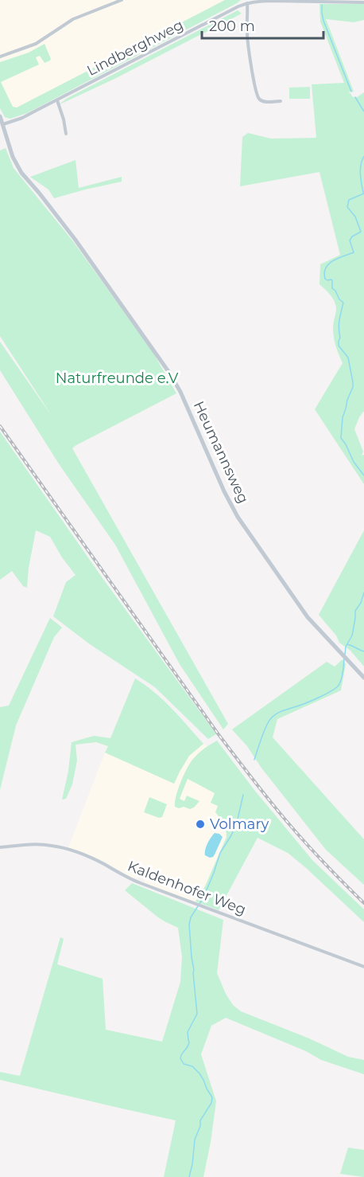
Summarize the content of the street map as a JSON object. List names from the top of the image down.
{
  "streets": {
    "street": ["Lindberghweg", "Heumannsweg", "Kaldenhofer Weg"]
  },
  "crossings": [
    ["Lindberghweg", "Heumannsweg"]
  ],
  "parks": ["Naturfreunde e.V"],
  "places": ["Volmary"],
  "scale_bar": "200 m"
}
